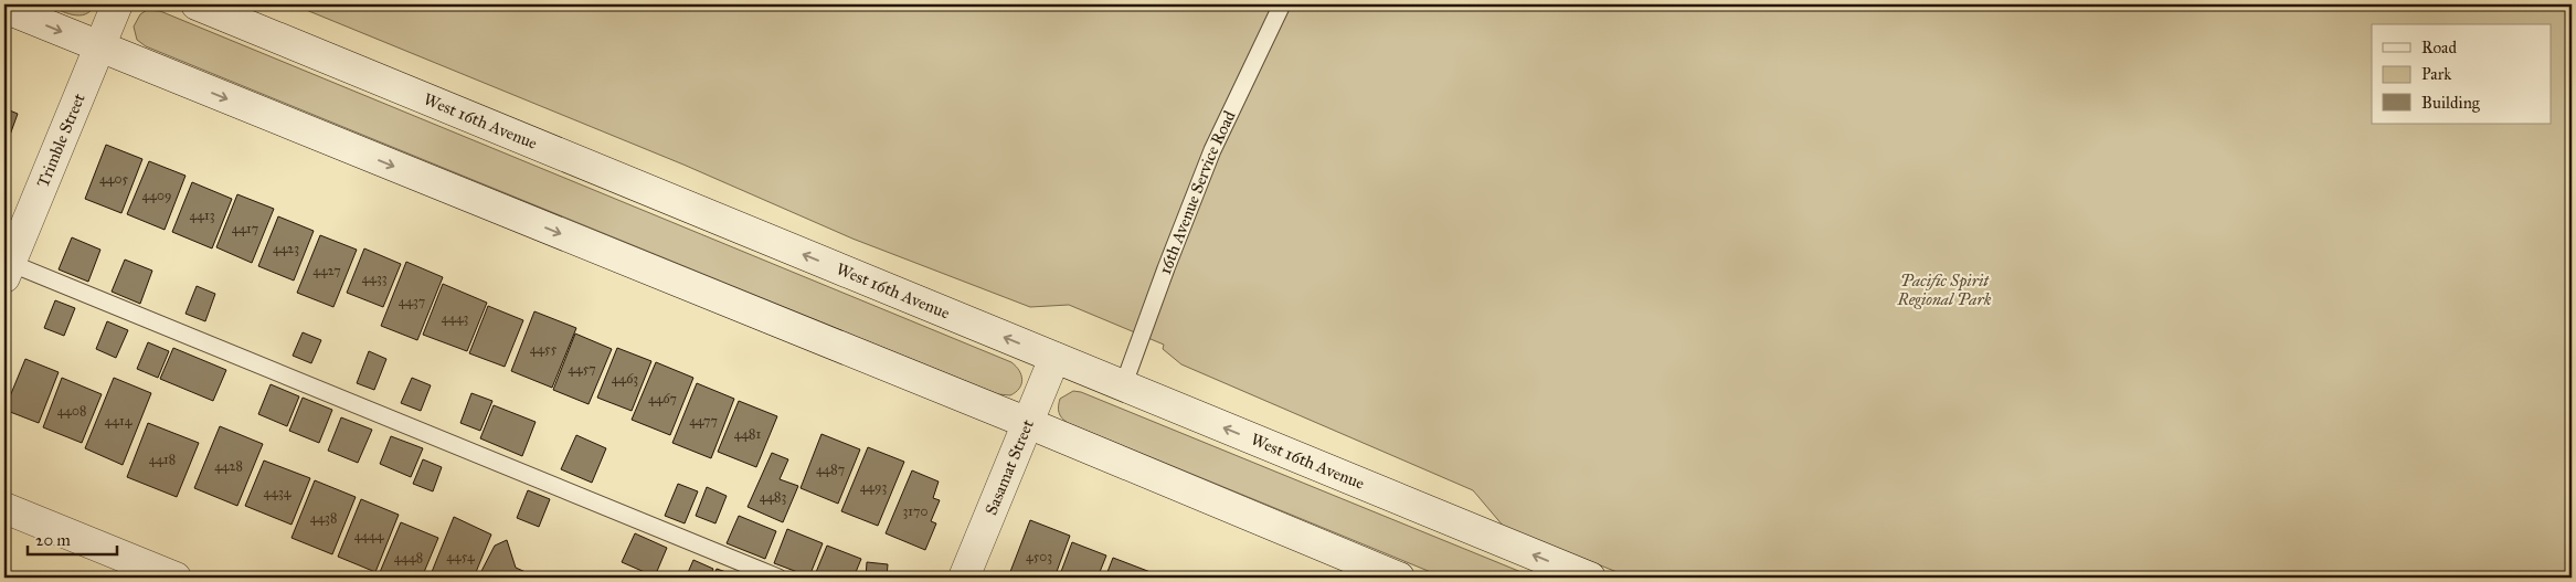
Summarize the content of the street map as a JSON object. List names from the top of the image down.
{
  "streets": {
    "main road": ["West 16th Avenue", "Trimble Street", "Sasamat Street"],
    "lane": ["16th Avenue Service Road"]
  },
  "crossings": [
    ["West 16th Avenue", "16th Avenue Service Road"],
    ["West 16th Avenue", "Sasamat Street"]
  ],
  "parks": ["Pacific Spirit Regional Park"],
  "house_numbers": [
    "4405",
    "4409",
    "4413",
    "4417",
    "4423",
    "4427",
    "4433",
    "4437",
    "4443",
    "4455",
    "4457",
    "4463",
    "4467",
    "4408",
    "4414",
    "4477",
    "4481",
    "4418",
    "4428",
    "4487",
    "4493",
    "4434",
    "4483",
    "3170",
    "4438",
    "4444",
    "4454",
    "4503",
    "4448"
  ],
  "legend": ["Road", "Park", "Building"],
  "scale_bar": "20 m"
}
